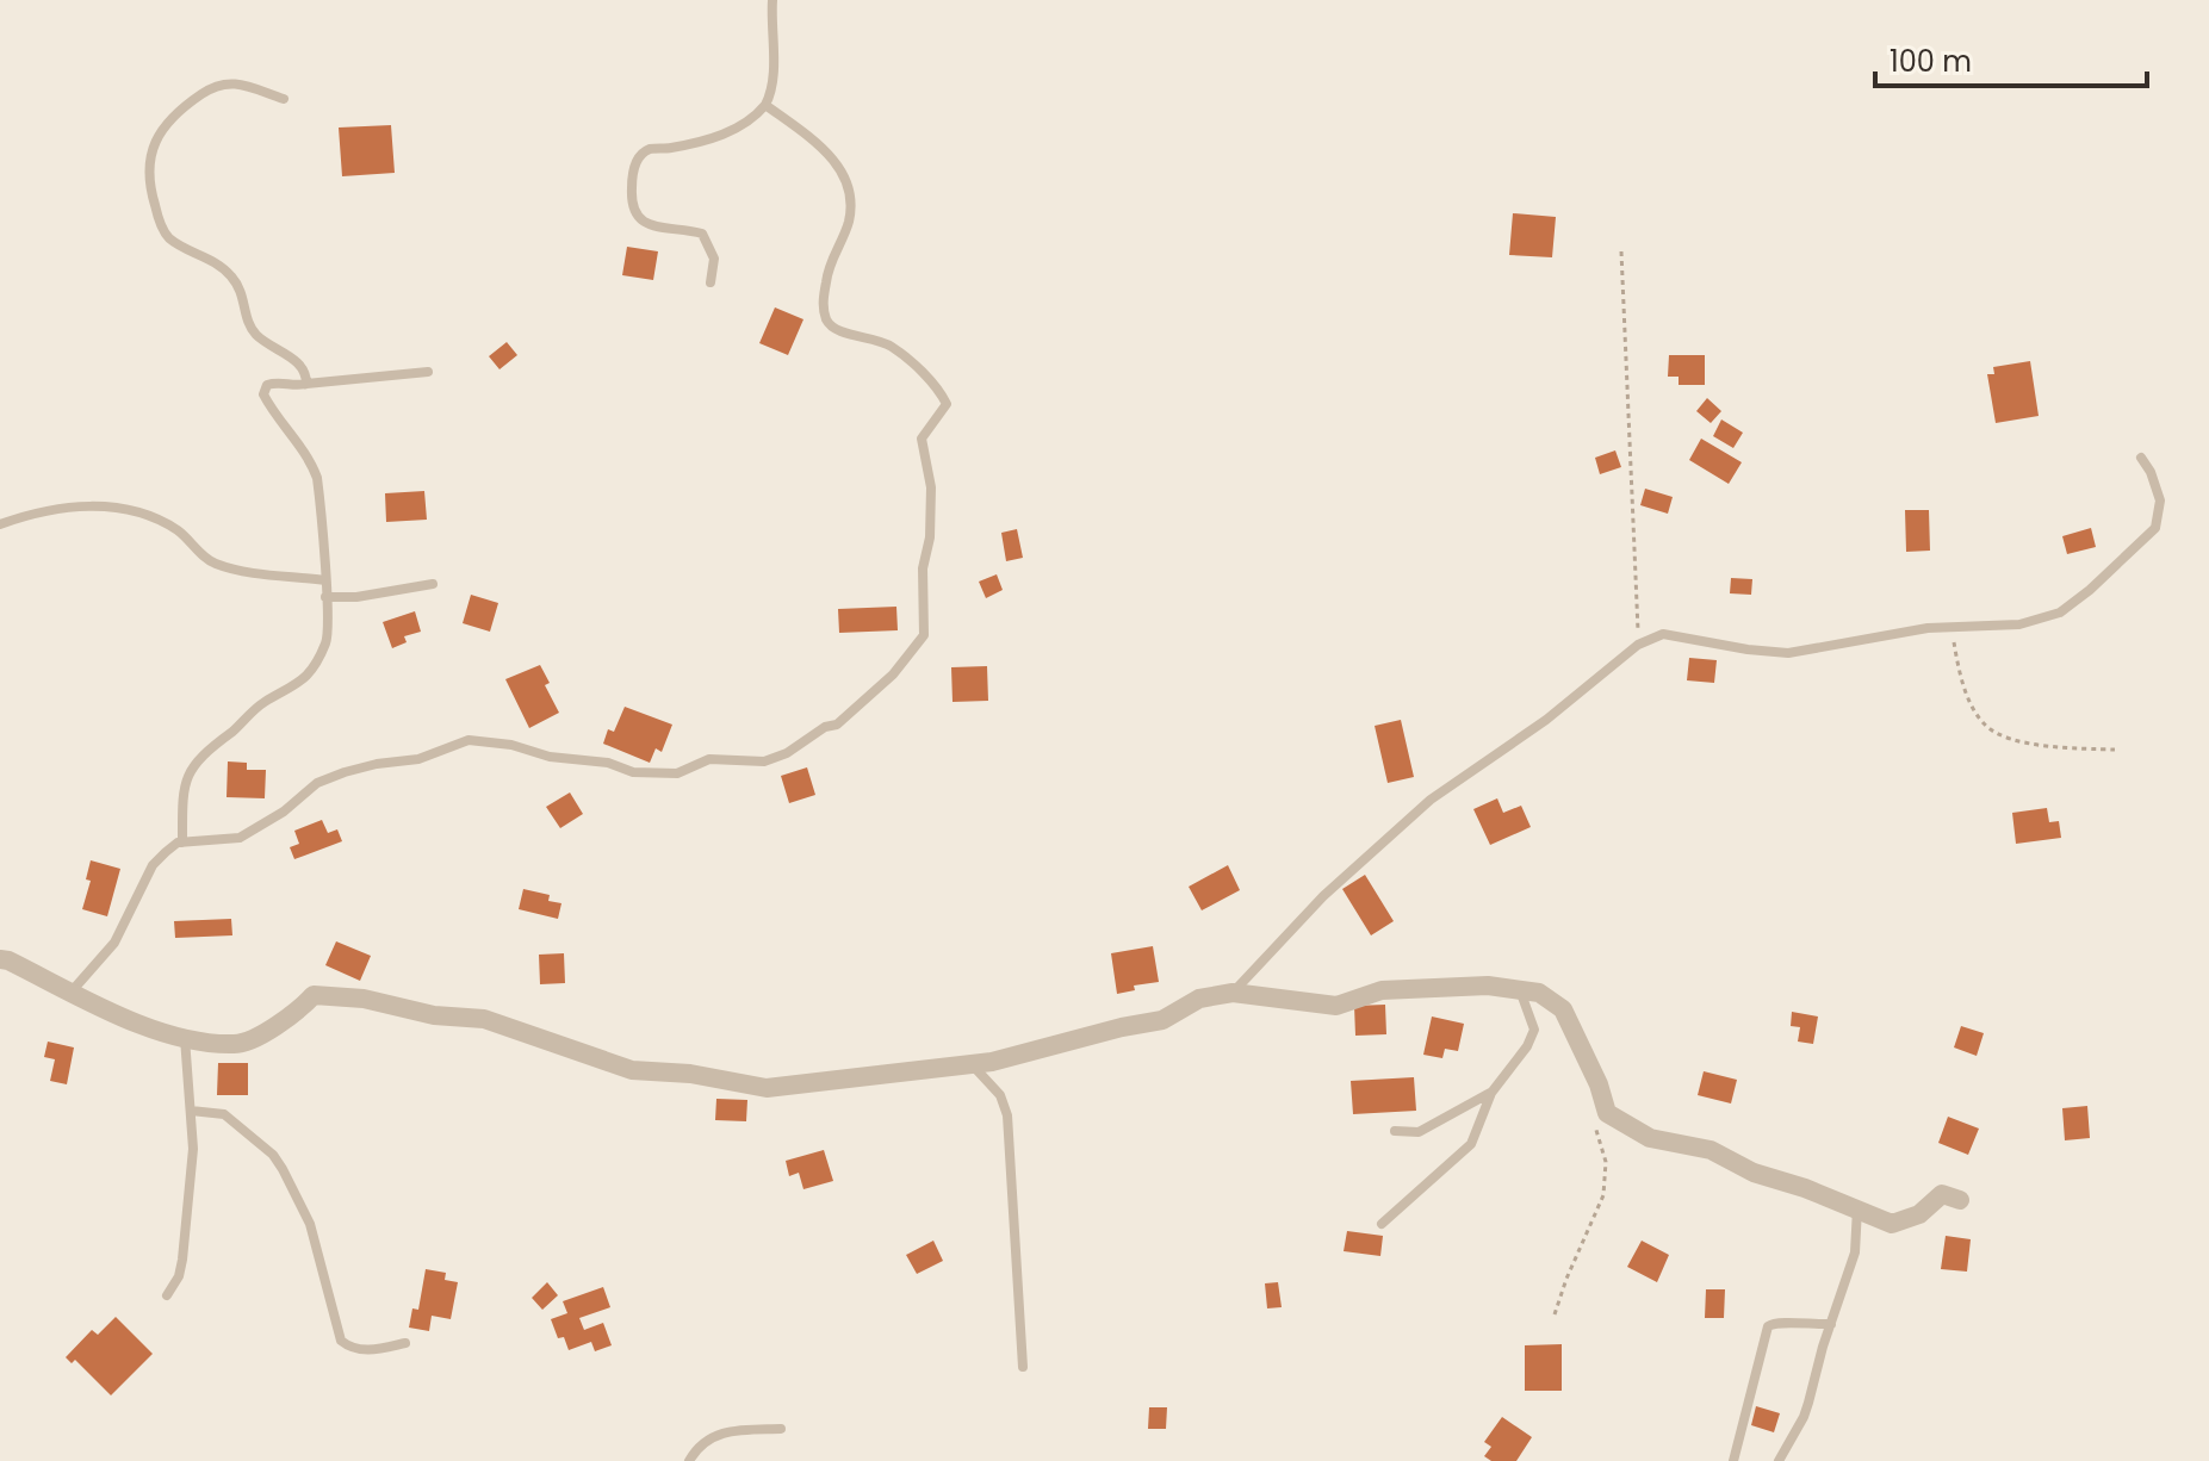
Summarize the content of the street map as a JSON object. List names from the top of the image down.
{
  "scale_bar": "100 m"
}
